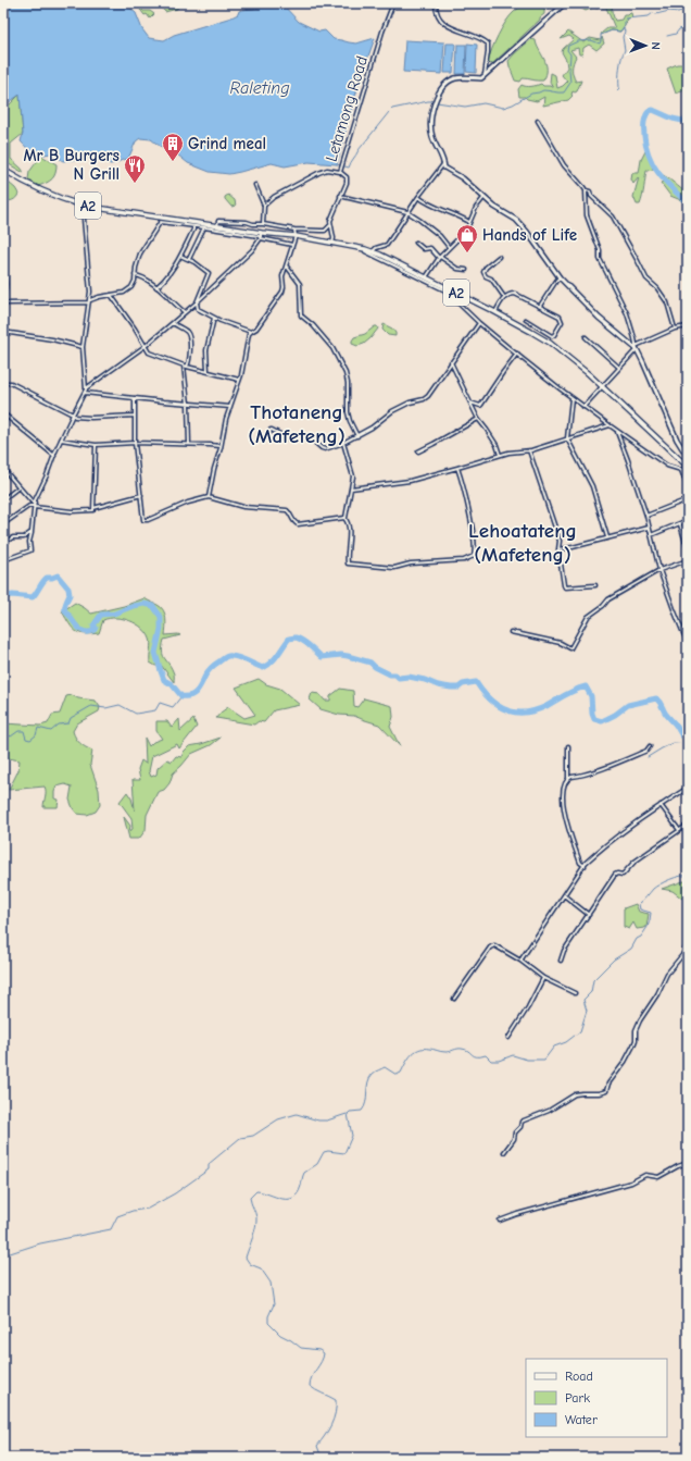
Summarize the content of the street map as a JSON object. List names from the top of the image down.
{
  "streets": {
    "main road": ["A2"],
    "street": ["Letamong Road"]
  },
  "districts": ["Thotaneng (Mafeteng)", "Lehoatateng (Mafeteng)"],
  "water": ["Raleting"],
  "places": {
    "building": ["Grind meal"],
    "restaurant": ["Mr B Burgers N Grill"],
    "shop": ["Hands of Life"]
  },
  "legend": ["Road", "Park", "Water"],
  "north": "right"
}
